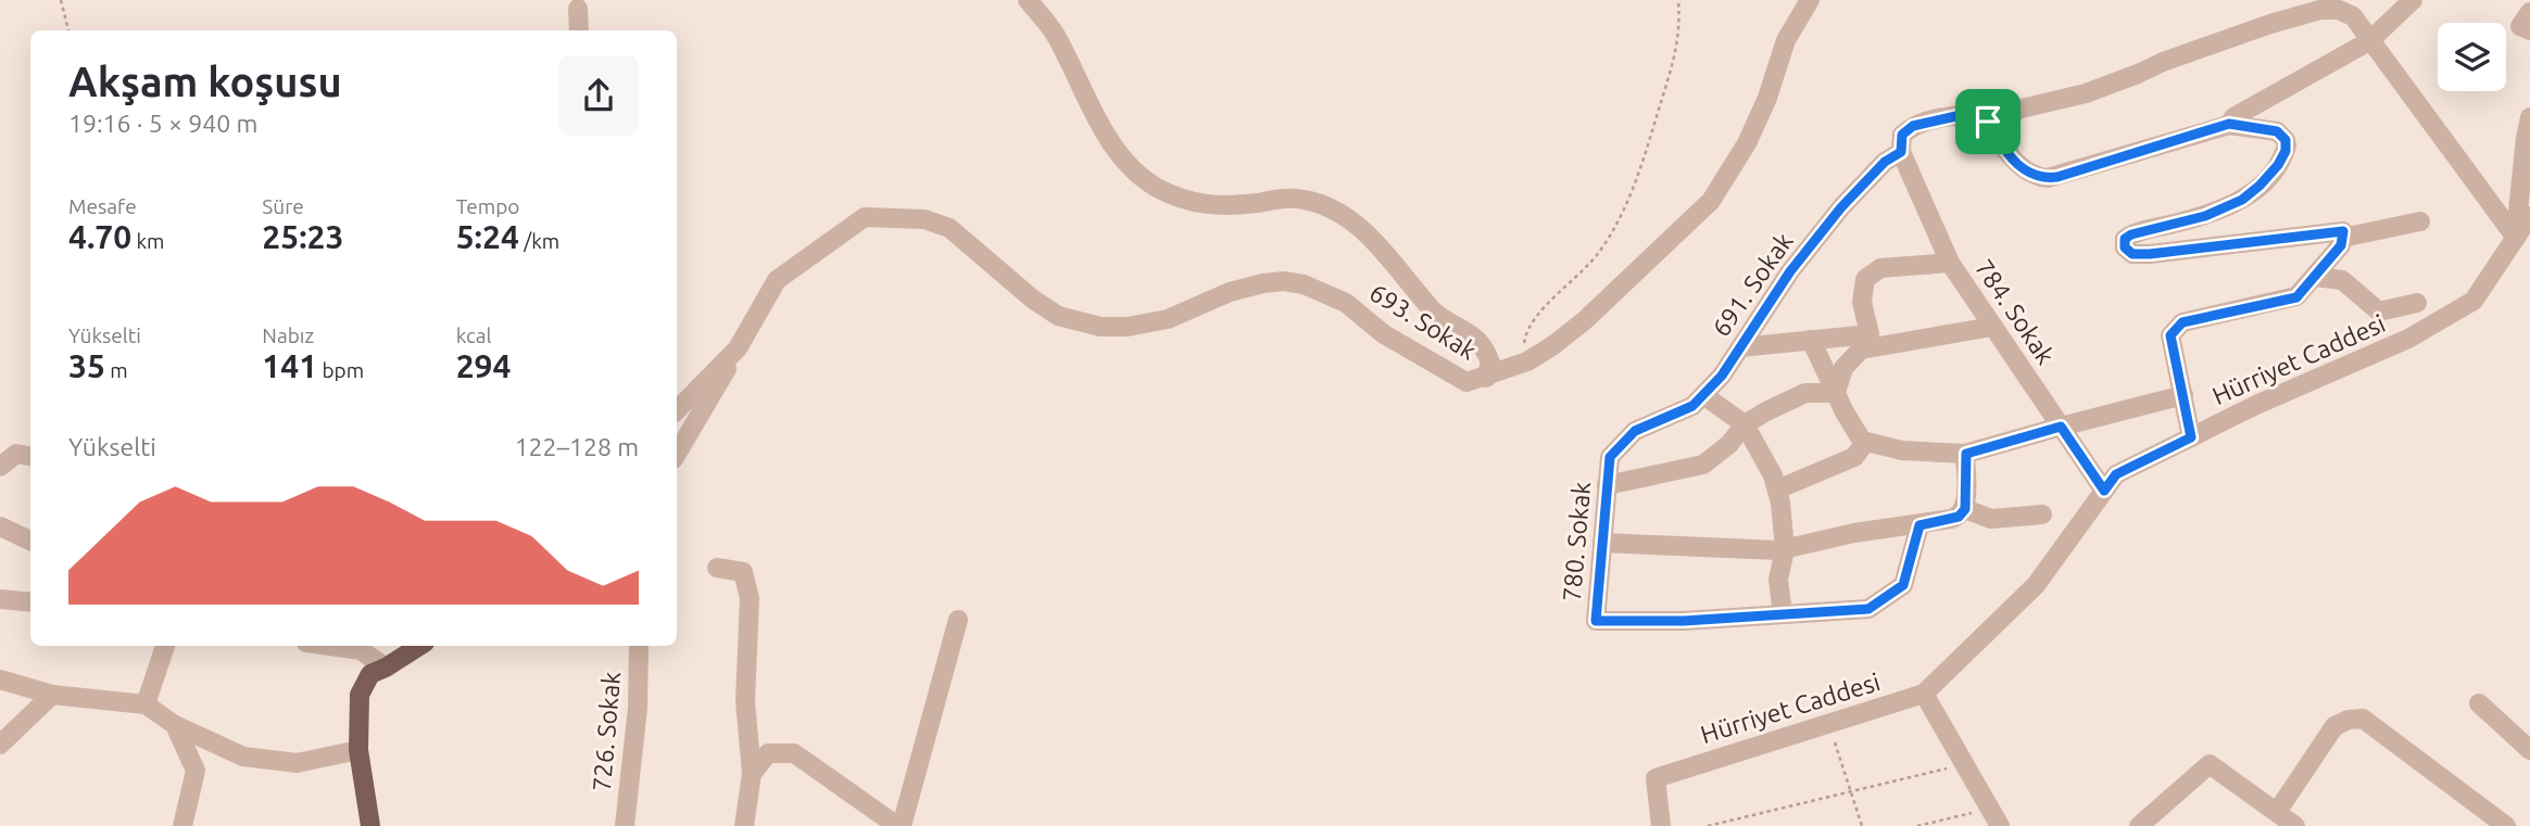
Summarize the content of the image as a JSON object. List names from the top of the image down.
{
  "streets": {
    "street": [
      "691. Sokak",
      "784. Sokak",
      "693. Sokak",
      "Hürriyet Caddesi",
      "780. Sokak",
      "726. Sokak"
    ]
  },
  "crossings": [
    ["691. Sokak", "784. Sokak"],
    ["691. Sokak", "780. Sokak"],
    ["784. Sokak", "Hürriyet Caddesi"]
  ],
  "page": {
    "heading": ["Akşam koşusu", "19:16 · 5 × 940 m"],
    "stats": [
      ["Mesafe", "4.70 km"],
      ["Süre", "25:23"],
      ["Tempo", "5:24 /km"],
      ["Yükselti", "35 m"],
      ["Nabız", "141 bpm"],
      ["kcal", "294"]
    ],
    "chart": ["Yükselti", "122–128 m"]
  }
}
